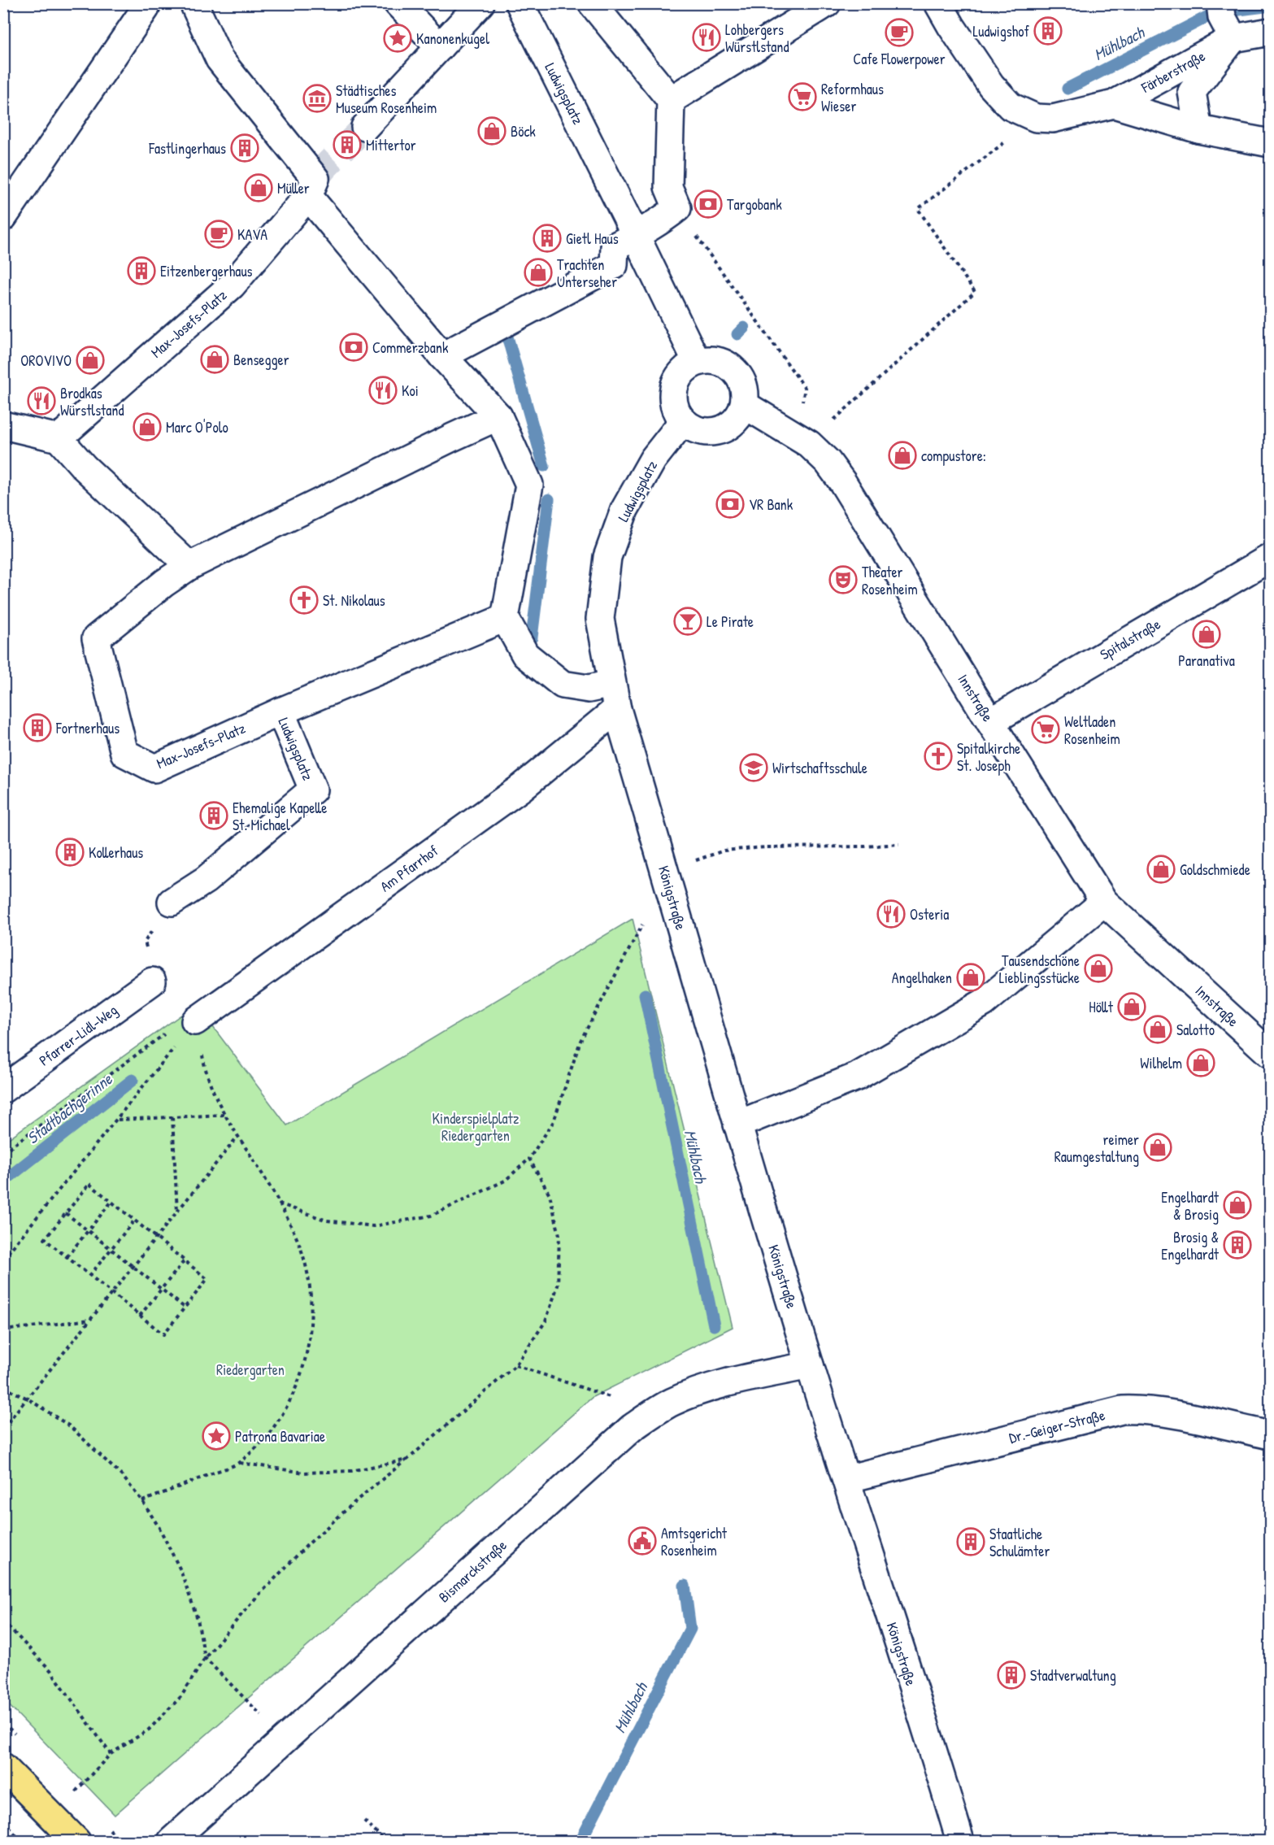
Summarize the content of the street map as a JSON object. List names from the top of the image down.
{
  "streets": {
    "street": [
      "Färberstraße",
      "Ludwigsplatz",
      "Max-Josefs-Platz",
      "Spitalstraße",
      "Innstraße",
      "Am Pfarrhof",
      "Königstraße",
      "Pfarrer-Lidl-Weg",
      "Dr.-Geiger-Straße",
      "Bismarckstraße"
    ]
  },
  "crossings": [
    ["Ludwigsplatz", "Max-Josefs-Platz"],
    ["Ludwigsplatz", "Innstraße"],
    ["Ludwigsplatz", "Am Pfarrhof"],
    ["Ludwigsplatz", "Königstraße"],
    ["Spitalstraße", "Innstraße"],
    ["Am Pfarrhof", "Königstraße"],
    ["Königstraße", "Dr.-Geiger-Straße"],
    ["Königstraße", "Bismarckstraße"]
  ],
  "water": ["Mühlbach", "Stadtbachgerinne"],
  "parks": ["Kinderspielplatz Riedergarten", "Riedergarten"],
  "places": {
    "building": [
      "Ludwigshof",
      "Mittertor",
      "Fastlingerhaus",
      "Gietl Haus",
      "Eitzenbergerhaus",
      "Fortnerhaus",
      "Ehemalige Kapelle St. Michael",
      "Kollerhaus",
      "Brosig & Engelhardt",
      "Staatliche Schulämter",
      "Stadtverwaltung"
    ],
    "cafe": ["Cafe Flowerpower", "KAVA"],
    "restaurant": [
      "Lohbergers Würstlstand",
      "Koi",
      "Brodkas Würstlstand",
      "Osteria"
    ],
    "place": ["Kanonenkugel", "Patrona Bavariae"],
    "supermarket": ["Reformhaus Wieser", "Weltladen Rosenheim"],
    "museum": ["Städtisches Museum Rosenheim"],
    "shop": [
      "Böck",
      "Müller",
      "Trachten Unterseher",
      "Bensegger",
      "OROVIVO",
      "Marc O'Polo",
      "compustore:",
      "Paranativa",
      "Goldschmiede",
      "Tausendschöne Lieblingsstücke",
      "Angelhaken",
      "Höllt",
      "Salotto",
      "Wilhelm",
      "reimer Raumgestaltung",
      "Engelhardt & Brosig"
    ],
    "bank": ["Targobank", "Commerzbank", "VR Bank"],
    "theatre": ["Theater Rosenheim"],
    "church": ["St. Nikolaus", "Spitalkirche St. Joseph"],
    "bar": ["Le Pirate"],
    "school or university": ["Wirtschaftsschule"],
    "public building": ["Amtsgericht Rosenheim"]
  }
}
